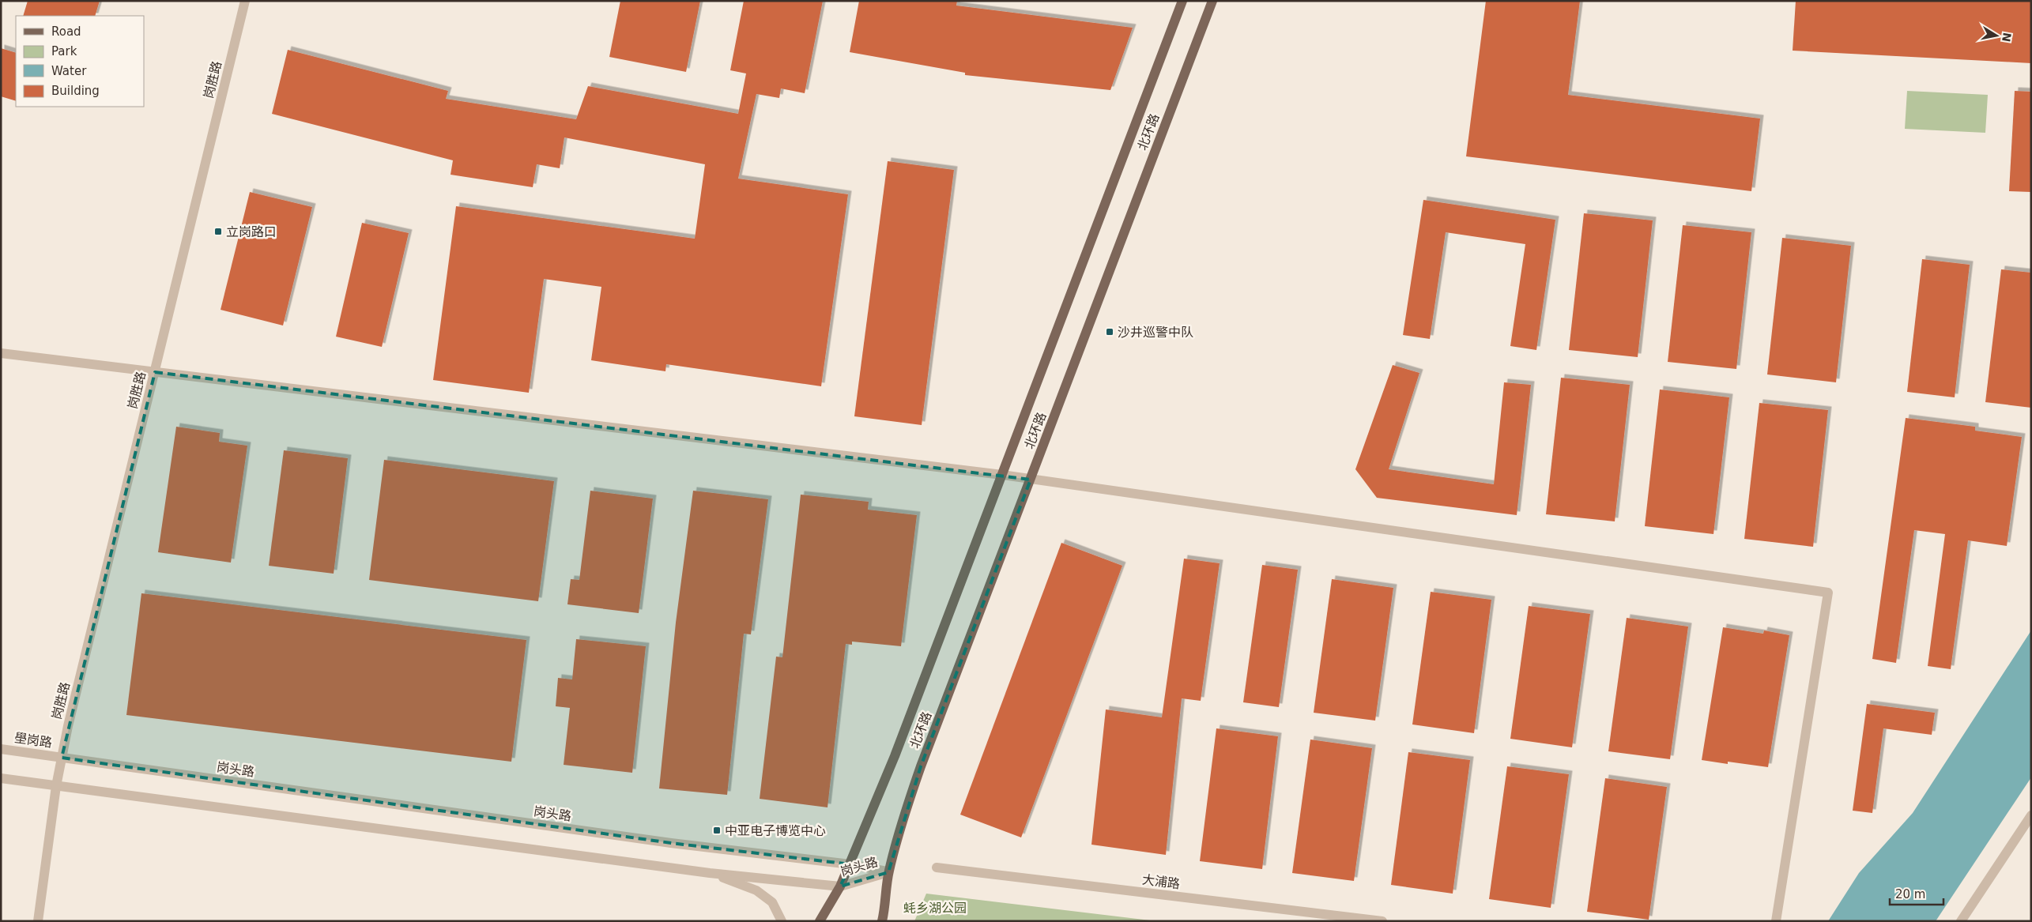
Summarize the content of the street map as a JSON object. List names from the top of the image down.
{
  "streets": {
    "main road": ["北环路"],
    "street": [
      "岗胜路",
      "壆岗路",
      "岗头路",
      "大浦路"
    ]
  },
  "crossings": [
    ["岗胜路", "壆岗路"],
    ["岗胜路", "岗头路"],
    ["北环路", "岗头路"],
    ["壆岗路", "岗头路"]
  ],
  "parks": ["蚝乡湖公园"],
  "places": {
    "transit": ["立岗路口", "沙井巡警中队", "中亚电子博览中心"]
  },
  "legend": [
    "Road",
    "Park",
    "Water",
    "Building"
  ],
  "scale_bar": "20 m",
  "north": "right"
}
